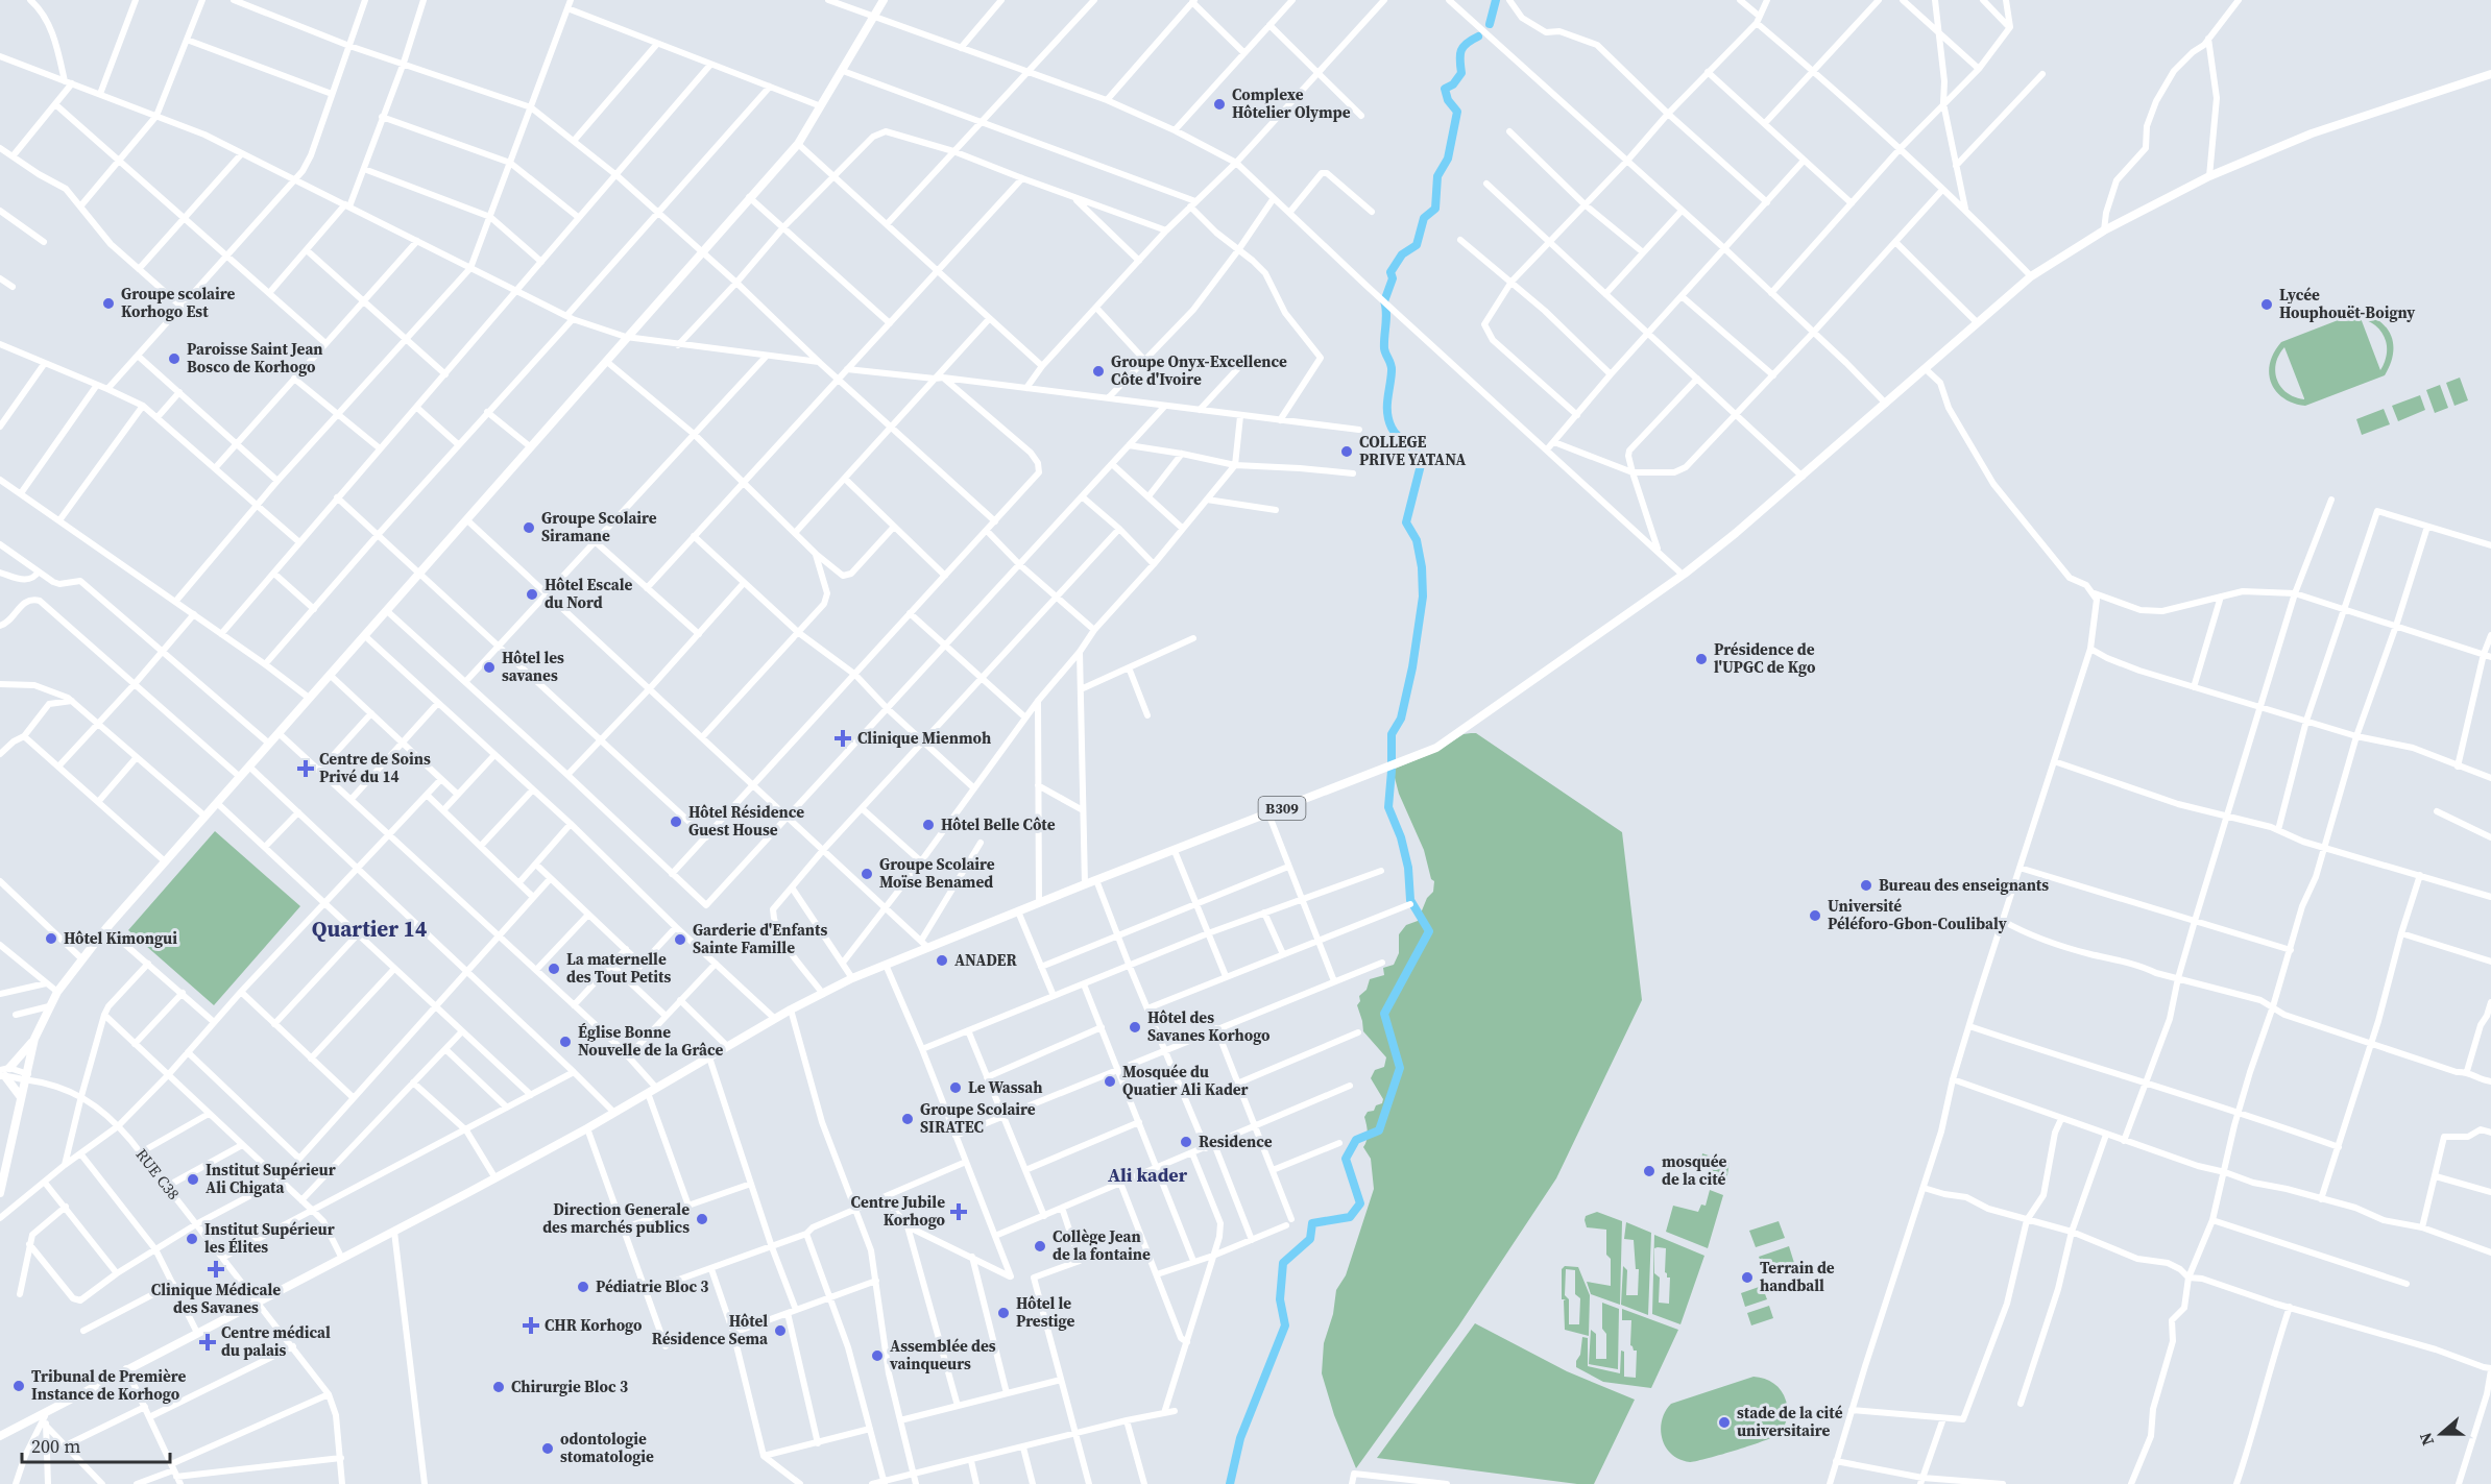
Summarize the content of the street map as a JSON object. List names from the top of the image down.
{
  "streets": {
    "main road": ["B309"],
    "street": ["RUE C38"]
  },
  "crossings": [
    ["B309", "RUE C38"]
  ],
  "districts": ["Quartier 14", "Ali kader"],
  "places": {
    "other": [
      "Complexe Hôtelier Olympe",
      "Groupe scolaire Korhogo Est",
      "Lycée Houphouët-Boigny",
      "Paroisse Saint Jean Bosco de Korhogo",
      "Groupe Onyx-Excellence Côte d'Ivoire",
      "COLLEGE PRIVE YATANA",
      "Groupe Scolaire Siramane",
      "Hôtel Escale du Nord",
      "Présidence de l'UPGC de Kgo",
      "Hôtel les savanes",
      "Hôtel Résidence Guest House",
      "Hôtel Belle Côte",
      "Groupe Scolaire Moïse Benamed",
      "Bureau des enseignants",
      "Université Péléforo-Gbon-Coulibaly",
      "Hôtel Kimongui",
      "Garderie d'Enfants Sainte Famille",
      "ANADER",
      "La maternelle des Tout Petits",
      "Hôtel des Savanes Korhogo",
      "Église Bonne Nouvelle de la Grâce",
      "Mosquée du Quatier Ali Kader",
      "Le Wassah",
      "Groupe Scolaire SIRATEC",
      "Residence",
      "mosquée de la cité",
      "Institut Supérieur Ali Chigata",
      "Direction Generale des marchés publics",
      "Institut Supérieur les Élites",
      "Collège Jean de la fontaine",
      "Terrain de handball",
      "Pédiatrie Bloc 3",
      "Hôtel le Prestige",
      "Hôtel Résidence Sema",
      "Assemblée des vainqueurs",
      "Tribunal de Première Instance de Korhogo",
      "Chirurgie Bloc 3",
      "stade de la cité universitaire",
      "odontologie stomatologie"
    ],
    "health": [
      "Clinique Mienmoh",
      "Centre de Soins Privé du 14",
      "Centre Jubile Korhogo",
      "Clinique Médicale des Savanes",
      "CHR Korhogo",
      "Centre médical du palais"
    ]
  },
  "scale_bar": "200 m",
  "north": "left"
}
